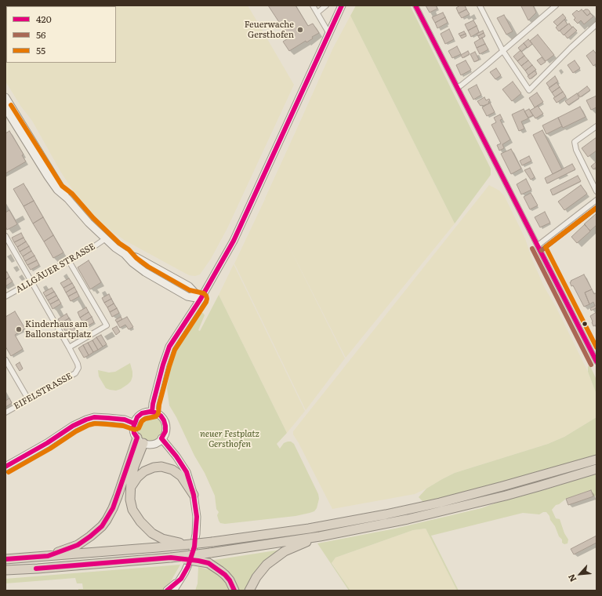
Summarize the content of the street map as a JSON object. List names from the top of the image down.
{
  "streets": {
    "street": ["ALLGÄUER STRASSE", "EIFELSTRASSE"]
  },
  "parks": ["neuer Festplatz Gersthofen"],
  "places": ["Feuerwache Gersthofen", "Kinderhaus am Ballonstartplatz"],
  "lines": ["transit line 420", "transit line 55", "transit line 56"],
  "legend": ["420", "56", "55"],
  "north": "bottom left"
}
